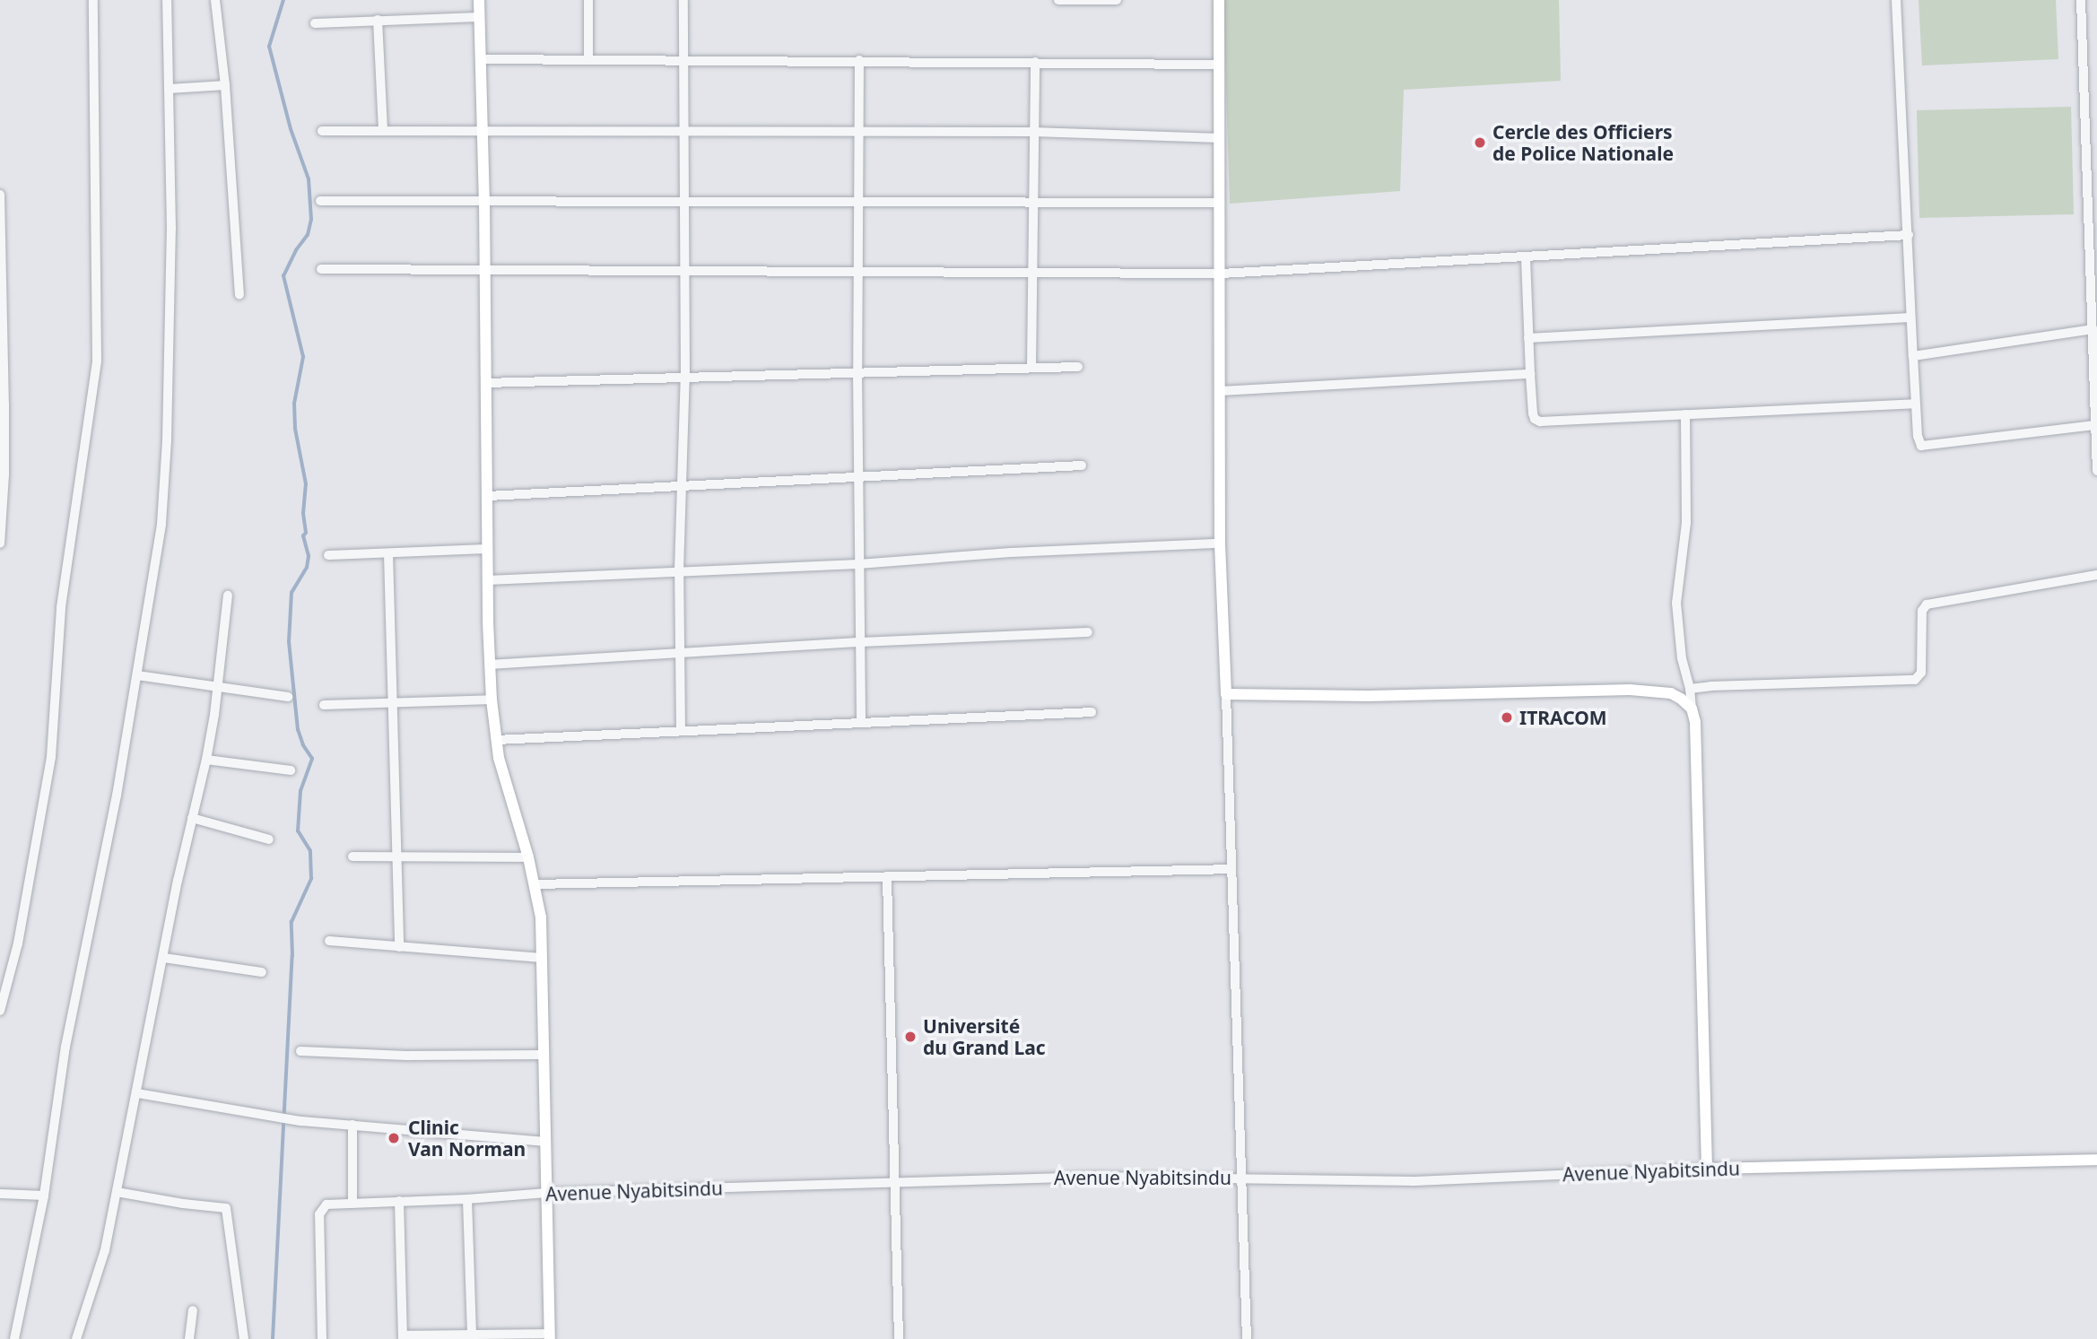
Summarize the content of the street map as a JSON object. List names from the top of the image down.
{
  "streets": {
    "street": ["Avenue Nyabitsindu"]
  },
  "places": [
    "Cercle des Officiers de Police Nationale",
    "ITRACOM",
    "Université du Grand Lac",
    "Clinic Van Norman"
  ]
}
